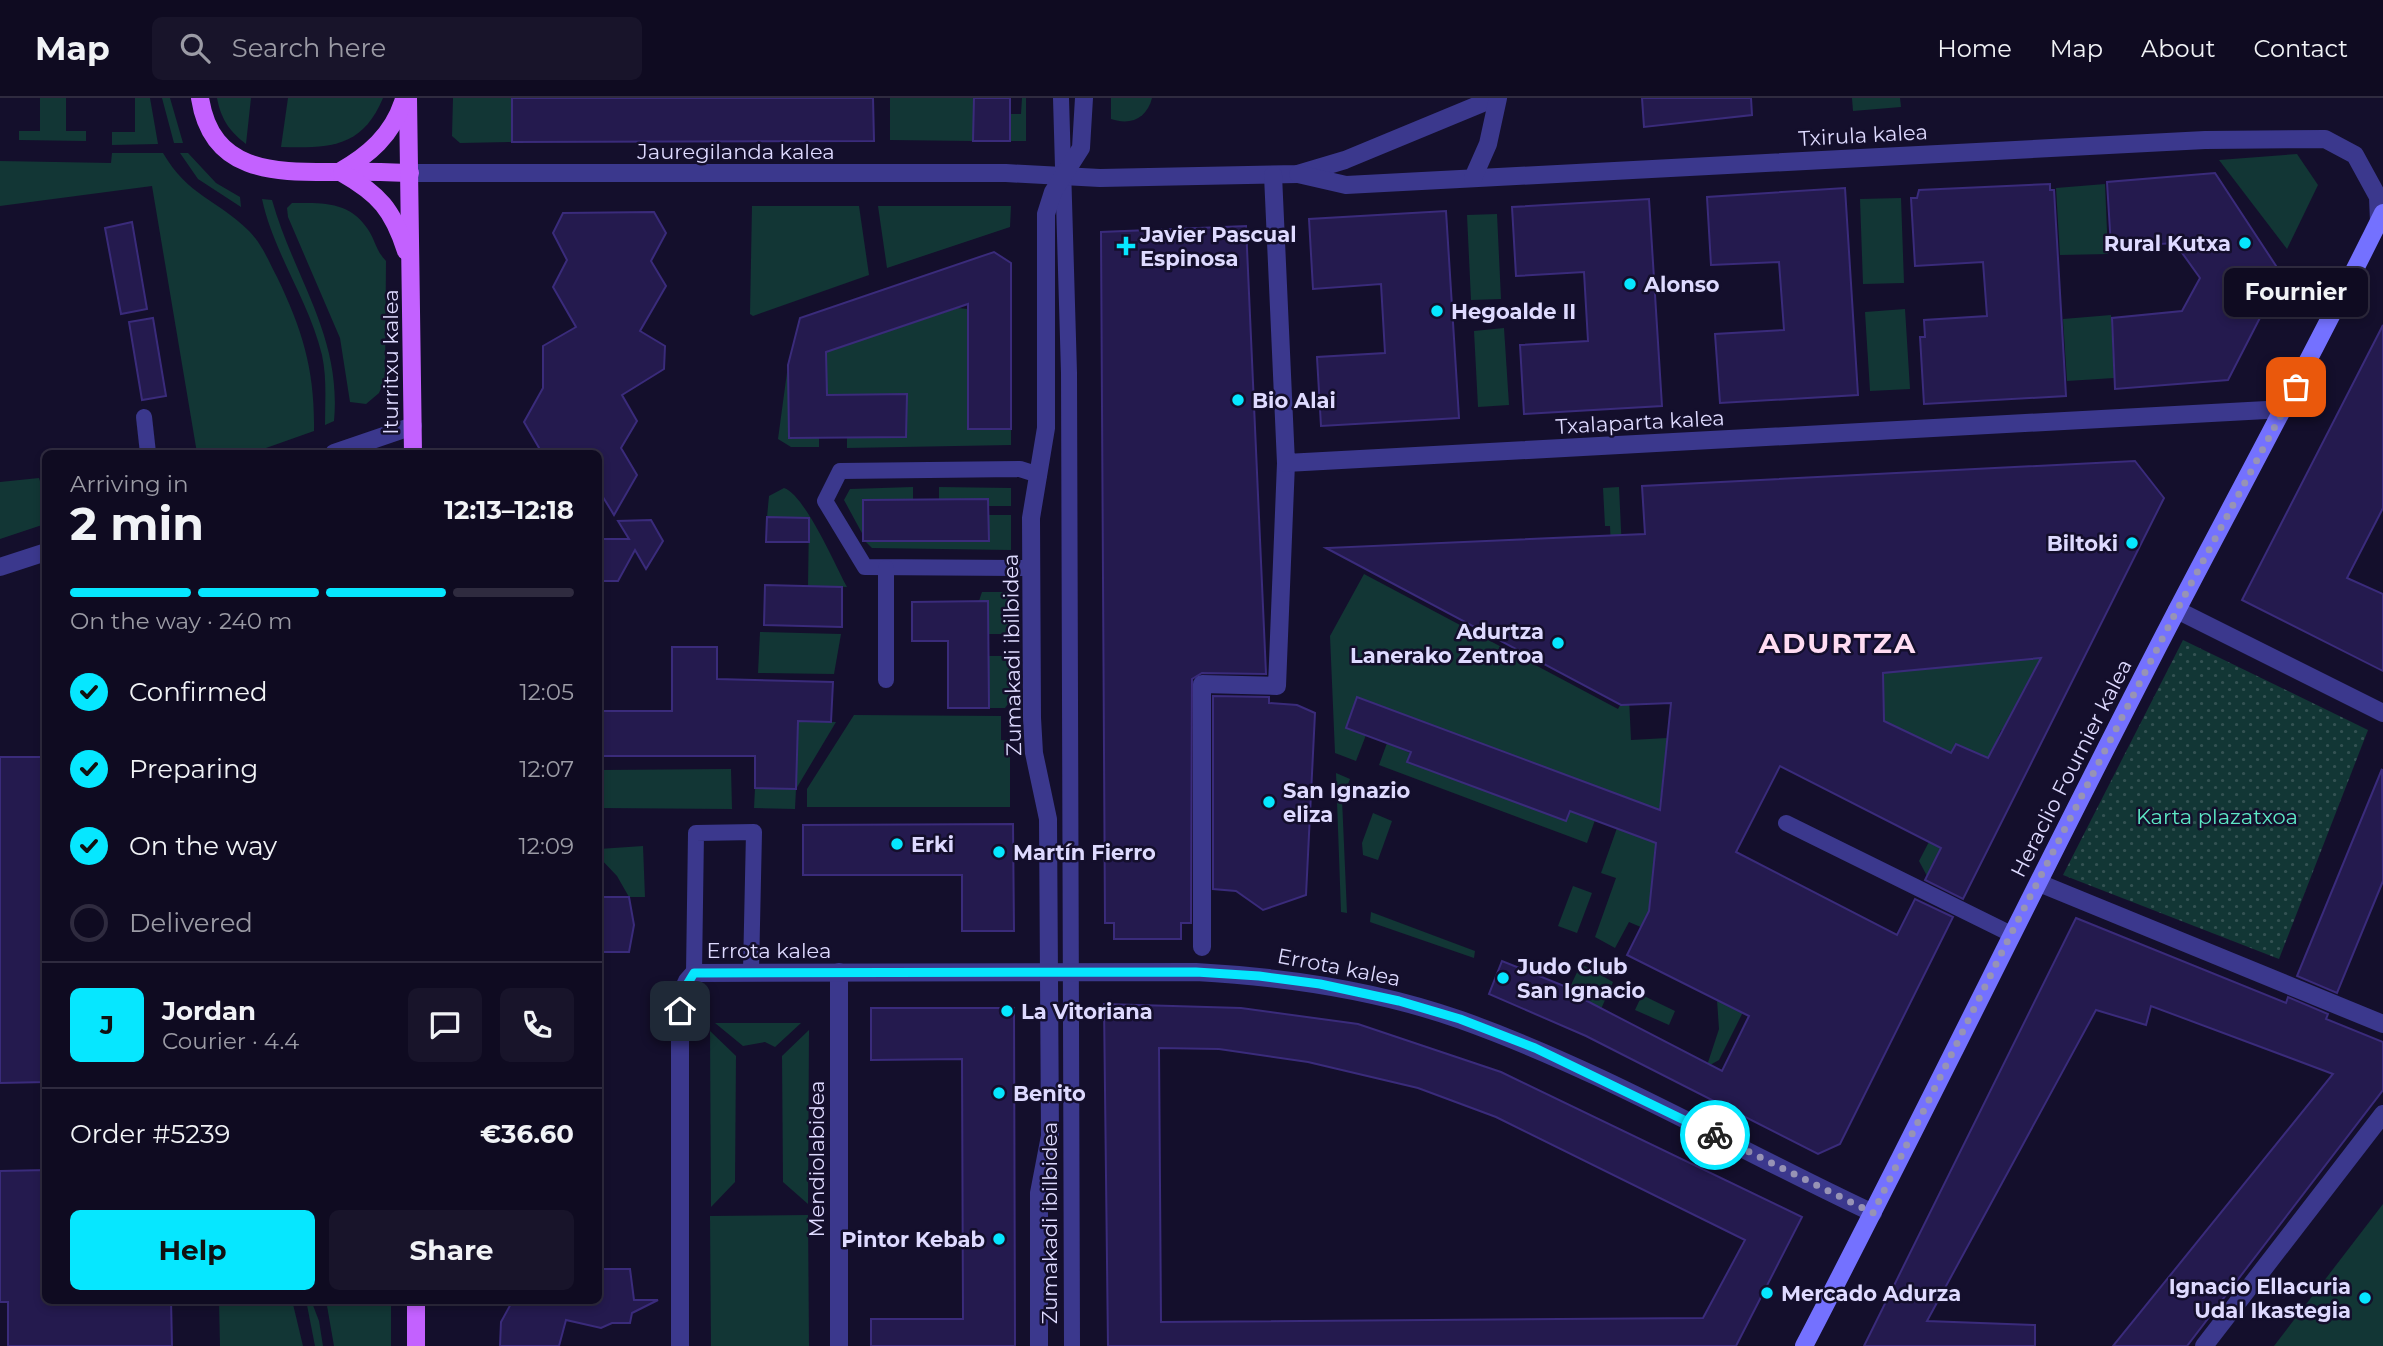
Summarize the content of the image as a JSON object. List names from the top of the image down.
{
  "streets": {
    "main road": ["Iturritxu kalea", "Heraclio Fournier kalea"],
    "street": [
      "Txirula kalea",
      "Jauregilanda kalea",
      "Txalaparta kalea",
      "Zumakadi ibilbidea",
      "Errota kalea",
      "Mendiolabidea"
    ]
  },
  "crossings": [
    ["Txirula kalea", "Jauregilanda kalea"],
    ["Txirula kalea", "Heraclio Fournier kalea"],
    ["Jauregilanda kalea", "Iturritxu kalea"],
    ["Jauregilanda kalea", "Zumakadi ibilbidea"],
    ["Txalaparta kalea", "Heraclio Fournier kalea"],
    ["Zumakadi ibilbidea", "Errota kalea"],
    ["Heraclio Fournier kalea", "Errota kalea"],
    ["Errota kalea", "Mendiolabidea"]
  ],
  "districts": ["ADURTZA"],
  "parks": ["Karta plazatxoa"],
  "places": {
    "other": [
      "Rural Kutxa",
      "Alonso",
      "Hegoalde II",
      "Fournier",
      "Bio Alai",
      "Biltoki",
      "Adurtza Lanerako Zentroa",
      "San Ignazio eliza",
      "Erki",
      "Martín Fierro",
      "Judo Club San Ignacio",
      "La Vitoriana",
      "Benito",
      "Pintor Kebab",
      "Mercado Adurza",
      "Ignacio Ellacuria Udal Ikastegia"
    ],
    "health": ["Javier Pascual Espinosa"]
  },
  "page": {
    "header": "Map",
    "search": "Search here",
    "nav": [
      "Home",
      "Map",
      "About",
      "Contact"
    ],
    "bubble": "Fournier",
    "heading": ["2 min", "Arriving in", "12:13–12:18"],
    "panel": [
      "Jordan",
      "Courier · 4.4",
      "Order #5239",
      "€36.60"
    ],
    "bar": "On the way · 240 m",
    "list": [
      ["Confirmed", "12:05"],
      ["Preparing", "12:07"],
      ["On the way", "12:09"],
      "Delivered"
    ],
    "round": "J",
    "buttons": ["Help", "Share"]
  }
}
